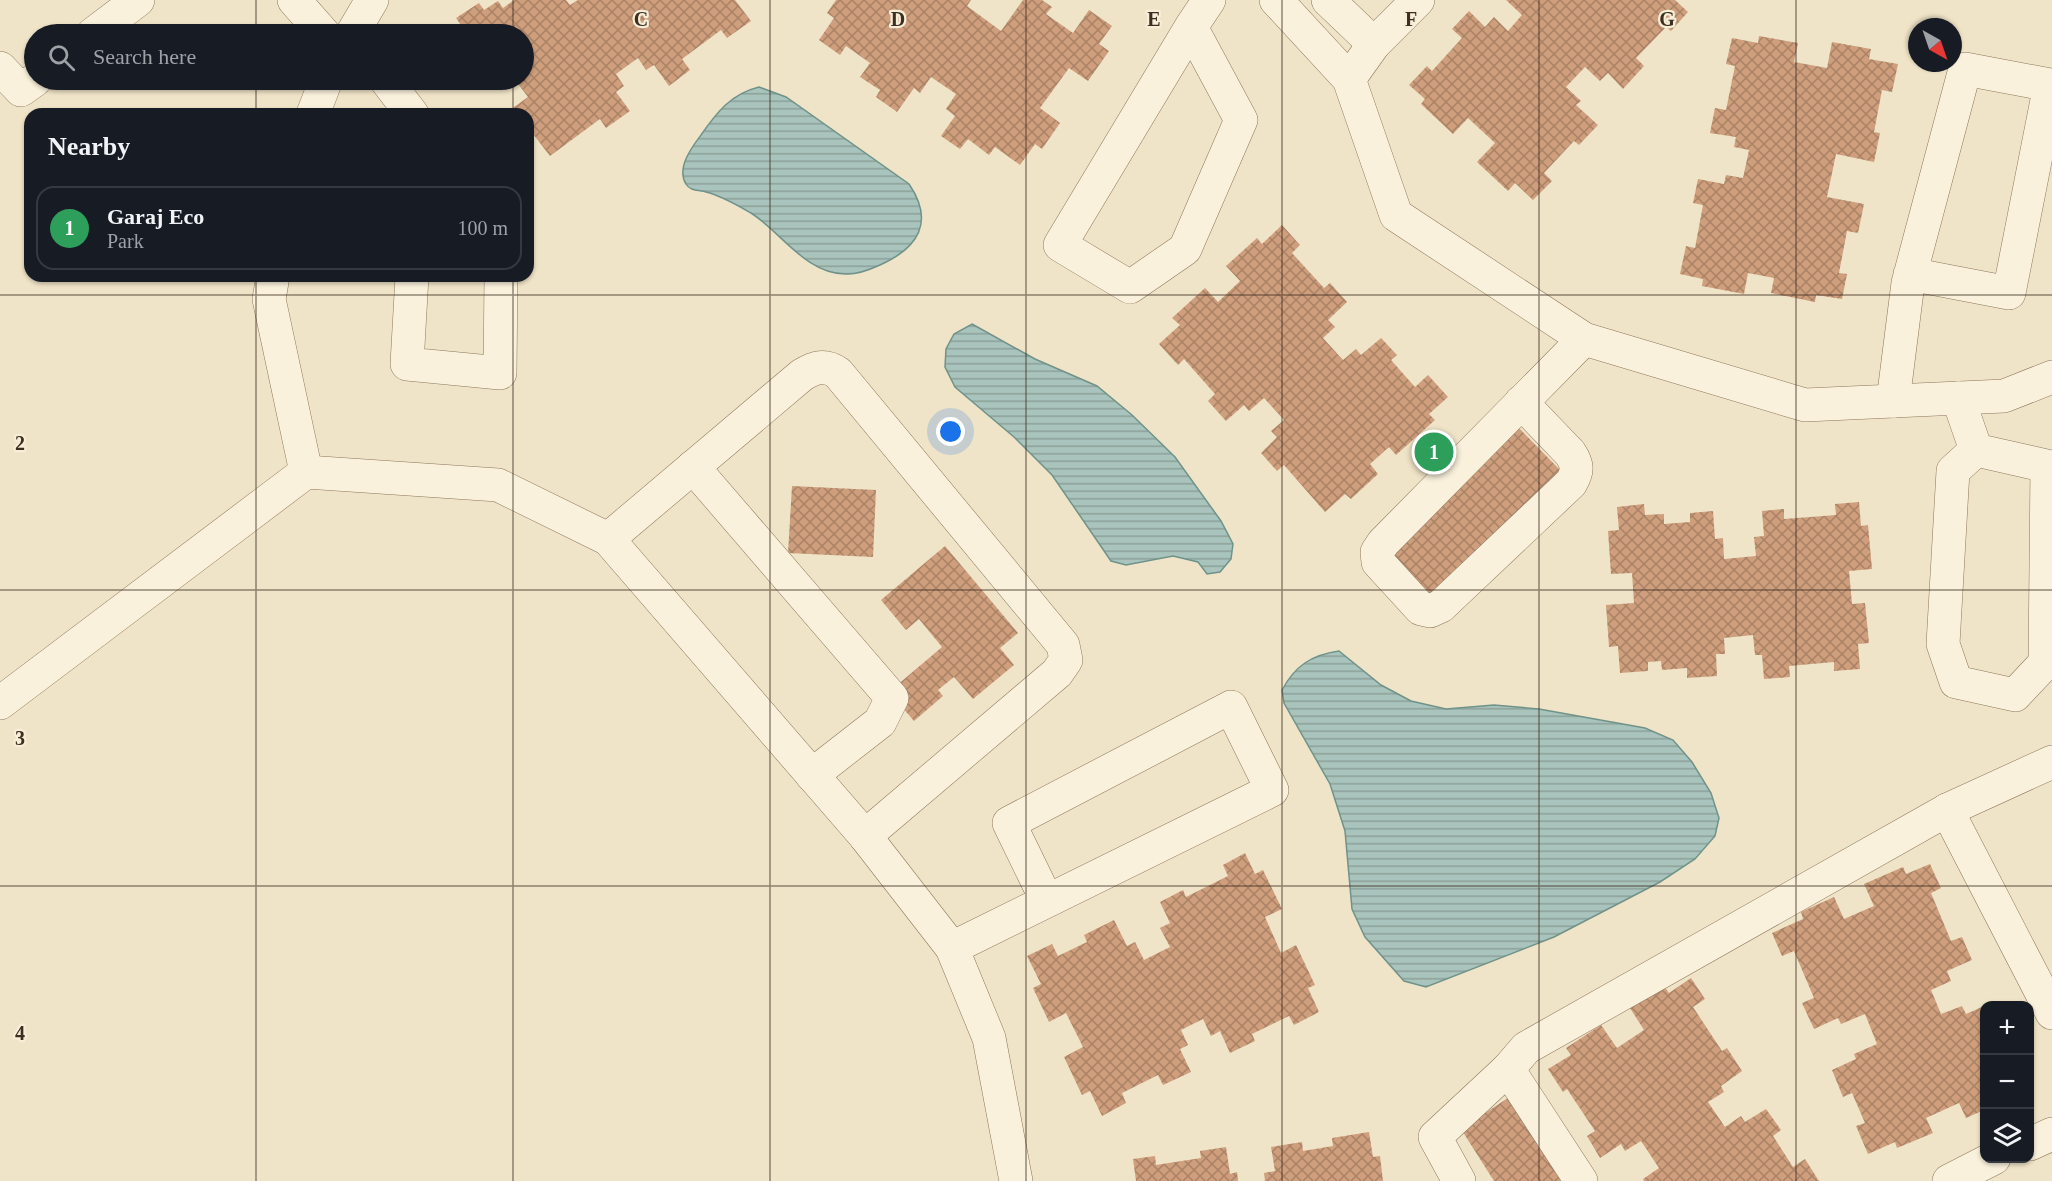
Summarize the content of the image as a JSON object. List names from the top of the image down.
{
  "north": "bottom right",
  "page": {
    "search": "Search here",
    "heading": "Nearby",
    "list": [
      {
        "mark": "1",
        "name": "Garaj Eco",
        "note": "Park",
        "value": "100 m"
      }
    ],
    "pins": "1",
    "map_buttons": ["+", "−"]
  },
  "grid": {
    "columns": [
      "C",
      "D",
      "E",
      "F",
      "G"
    ],
    "rows": ["2", "3", "4"]
  }
}
